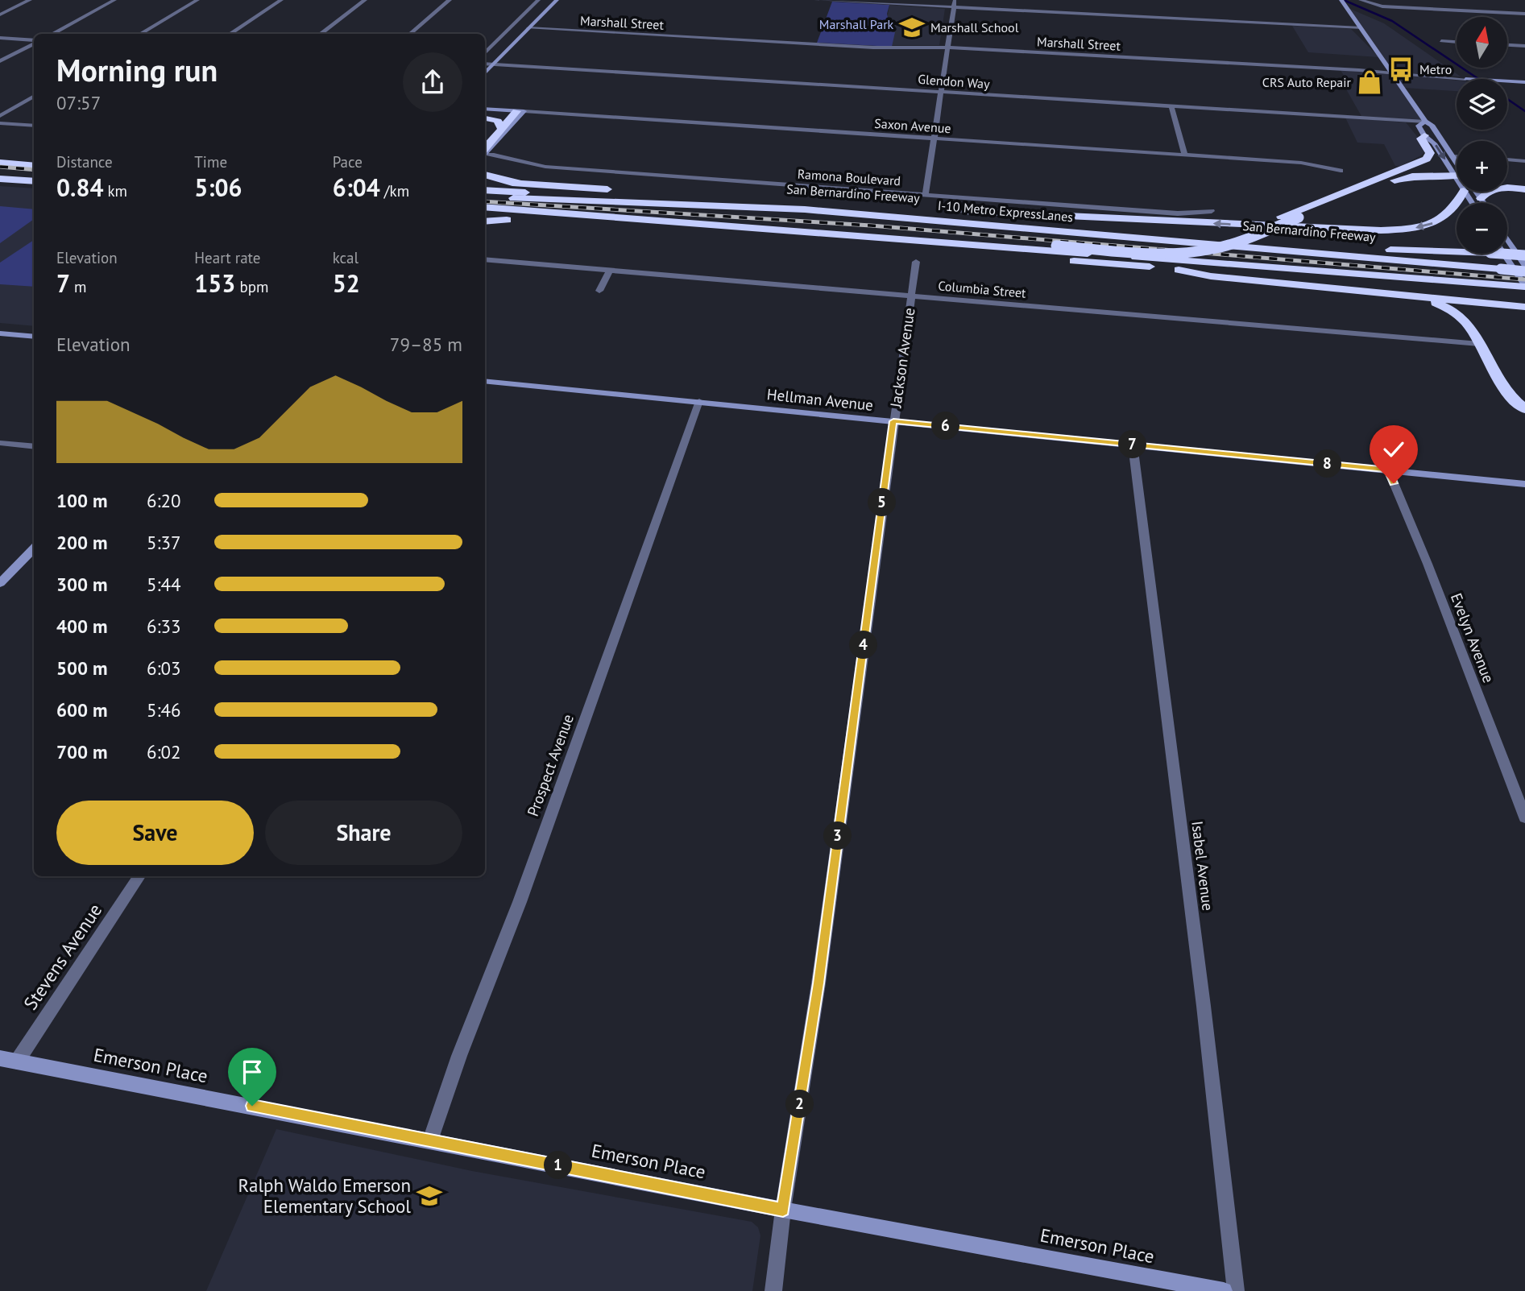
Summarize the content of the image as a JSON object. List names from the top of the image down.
{
  "streets": {
    "highway": ["San Bernardino Freeway", "I-10 Metro ExpressLanes"],
    "main road": [
      "Marshall Street",
      "Saxon Avenue",
      "Hellman Avenue",
      "Emerson Place"
    ],
    "street": [
      "Glendon Way",
      "Ramona Boulevard",
      "Columbia Street",
      "Jackson Avenue",
      "Evelyn Avenue",
      "Prospect Avenue",
      "Isabel Avenue",
      "Stevens Avenue"
    ]
  },
  "crossings": [
    ["San Bernardino Freeway", "I-10 Metro ExpressLanes"],
    ["Columbia Street", "Jackson Avenue"],
    ["Jackson Avenue", "Hellman Avenue"],
    ["Jackson Avenue", "Emerson Place"],
    ["Hellman Avenue", "Evelyn Avenue"],
    ["Hellman Avenue", "Prospect Avenue"],
    ["Hellman Avenue", "Isabel Avenue"],
    ["Prospect Avenue", "Emerson Place"],
    ["Stevens Avenue", "Emerson Place"]
  ],
  "parks": ["Marshall Park"],
  "places": {
    "school or university": ["Marshall School", "Ralph Waldo Emerson Elementary School"],
    "bus stop": ["Metro"],
    "shop": ["CRS Auto Repair"]
  },
  "north": "top",
  "page": {
    "map_buttons": ["+", "−"],
    "heading": ["Morning run", "07:57"],
    "stats": [
      ["Distance", "0.84 km"],
      ["Time", "5:06"],
      ["Pace", "6:04 /km"],
      ["Elevation", "7 m"],
      ["Heart rate", "153 bpm"],
      ["kcal", "52"]
    ],
    "chart": ["Elevation", "79–85 m"],
    "pins": [
      "6",
      "7",
      "8",
      "5",
      "4",
      "3",
      "2",
      "1"
    ],
    "list": [
      {
        "name": "100 m",
        "note": "6:20"
      },
      {
        "name": "200 m",
        "note": "5:37"
      },
      {
        "name": "300 m",
        "note": "5:44"
      },
      {
        "name": "400 m",
        "note": "6:33"
      },
      {
        "name": "500 m",
        "note": "6:03"
      },
      {
        "name": "600 m",
        "note": "5:46"
      },
      {
        "name": "700 m",
        "note": "6:02"
      }
    ],
    "buttons": ["Save", "Share"]
  }
}
